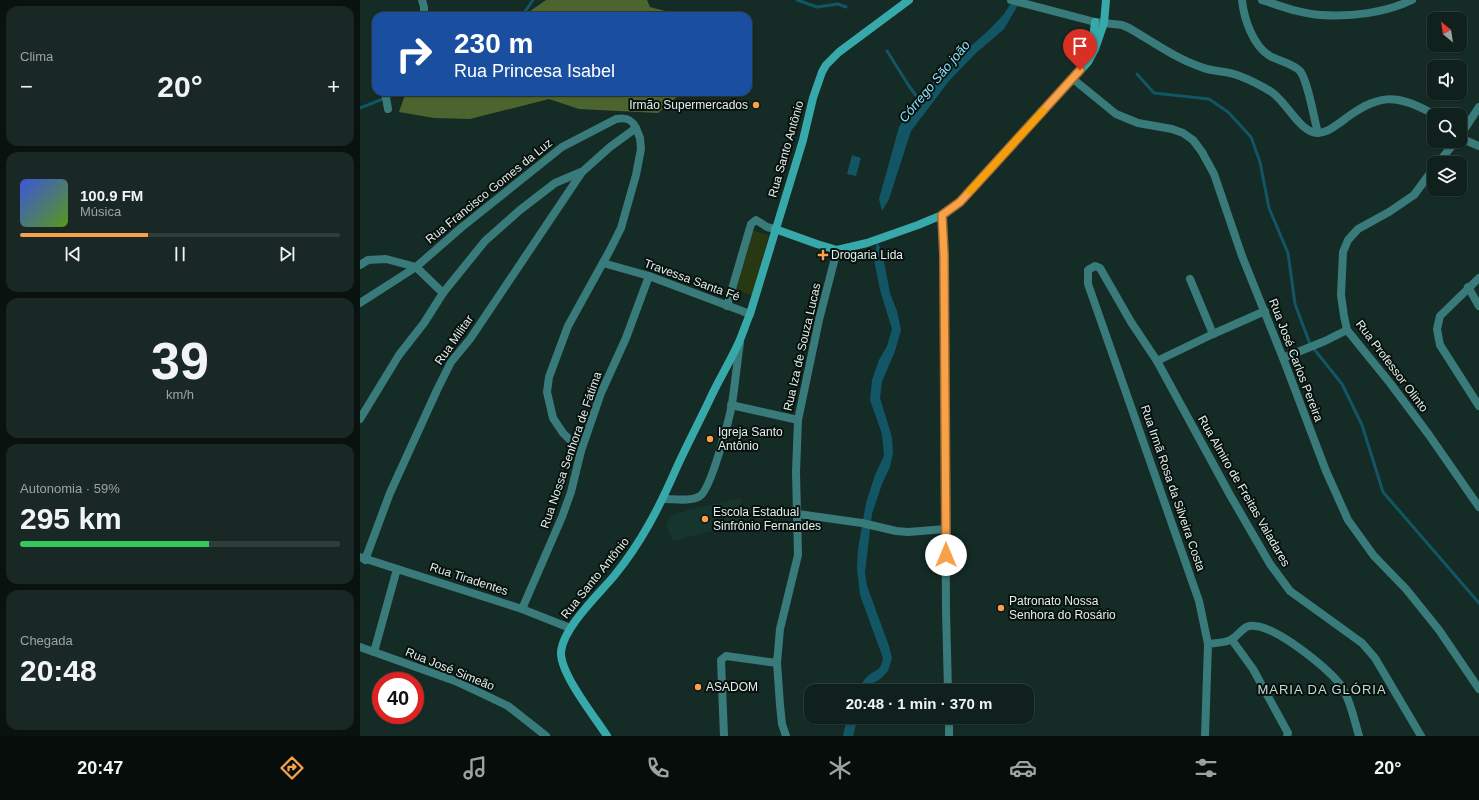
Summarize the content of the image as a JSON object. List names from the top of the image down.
{
  "streets": {
    "main road": ["Rua Santo Antônio"],
    "street": [
      "Rua Francisco Gomes da Luz",
      "Travessa Santa Fé",
      "Rua Militar",
      "Rua Iza de Souza Lucas",
      "Rua José Carlos Pereira",
      "Rua Professor Olinto",
      "Rua Nossa Senhora de Fátima",
      "Rua Irmã Rosa da Silveira Costa",
      "Rua Almiro de Freitas Valadares",
      "Rua Tiradentes",
      "Rua José Simeão"
    ]
  },
  "crossings": [
    ["Rua Santo Antônio", "Travessa Santa Fé"],
    ["Rua Santo Antônio", "Rua Tiradentes"],
    ["Travessa Santa Fé", "Rua Nossa Senhora de Fátima"],
    ["Rua Militar", "Rua Tiradentes"],
    ["Rua Nossa Senhora de Fátima", "Rua Tiradentes"],
    ["Rua Irmã Rosa da Silveira Costa", "Rua Almiro de Freitas Valadares"]
  ],
  "districts": ["MARIA DA GLÓRIA"],
  "water": ["Córrego São joão"],
  "places": {
    "other": [
      "Irmão Supermercados",
      "Igreja Santo Antônio",
      "Escola Estadual Sinfrônio Fernandes",
      "Patronato Nossa Senhora do Rosário",
      "ASADOM"
    ],
    "health": ["Drogaria Lida"]
  },
  "north": "top left",
  "page": {
    "tile": [
      "Clima",
      ["39", "km/h"],
      ["Autonomia · 59%", "295 km"],
      ["Chegada", "20:48"]
    ],
    "turn": ["230 m", "Rua Princesa Isabel"],
    "heat": ["−", "20°", "+"],
    "song": ["100.9 FM", "Música"],
    "limit": "40",
    "trip": "20:48 · 1 min · 370 m",
    "tabs": ["20:47", "20°"]
  }
}
